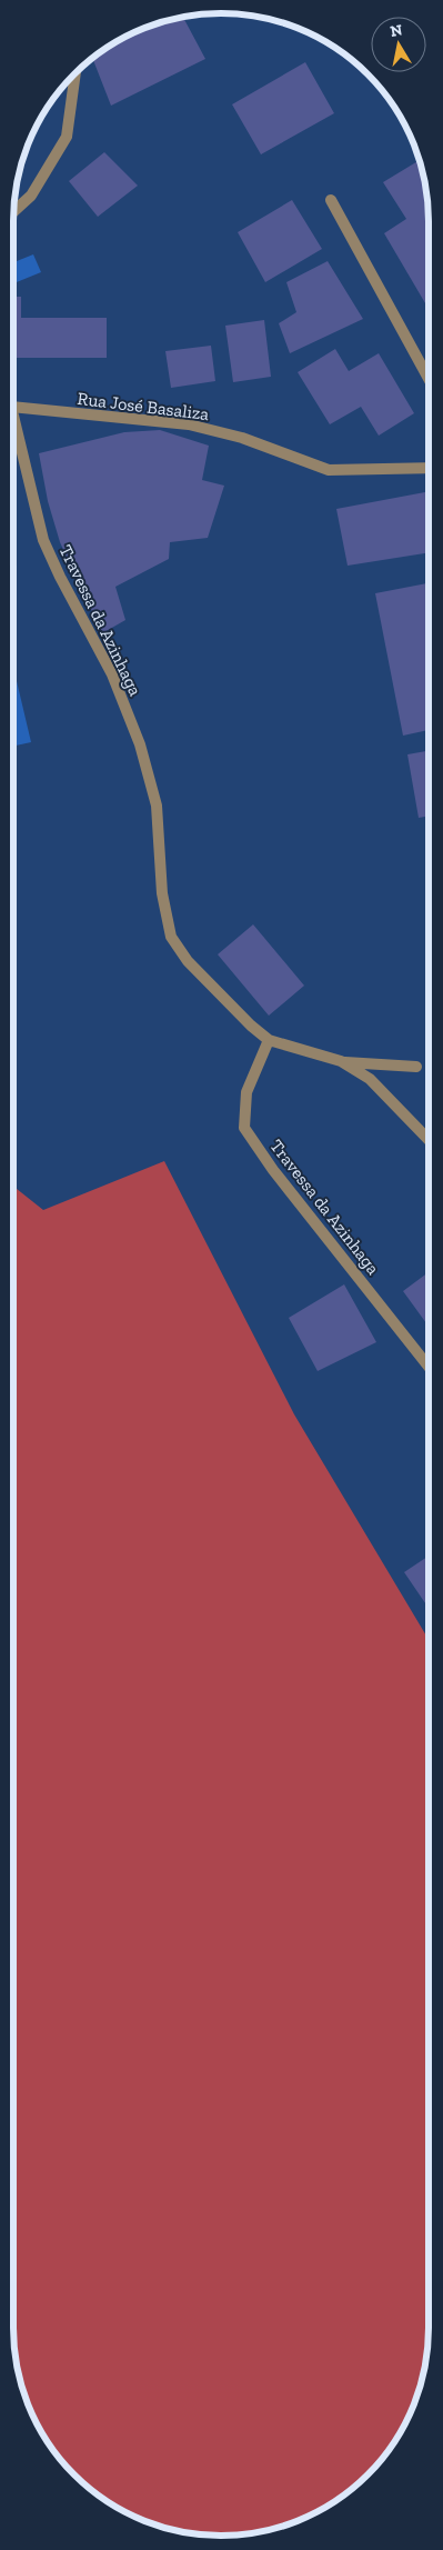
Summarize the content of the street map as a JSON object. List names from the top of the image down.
{
  "streets": {
    "street": ["Rua José Basaliza", "Travessa da Azinhaga"]
  },
  "north": "top"
}
